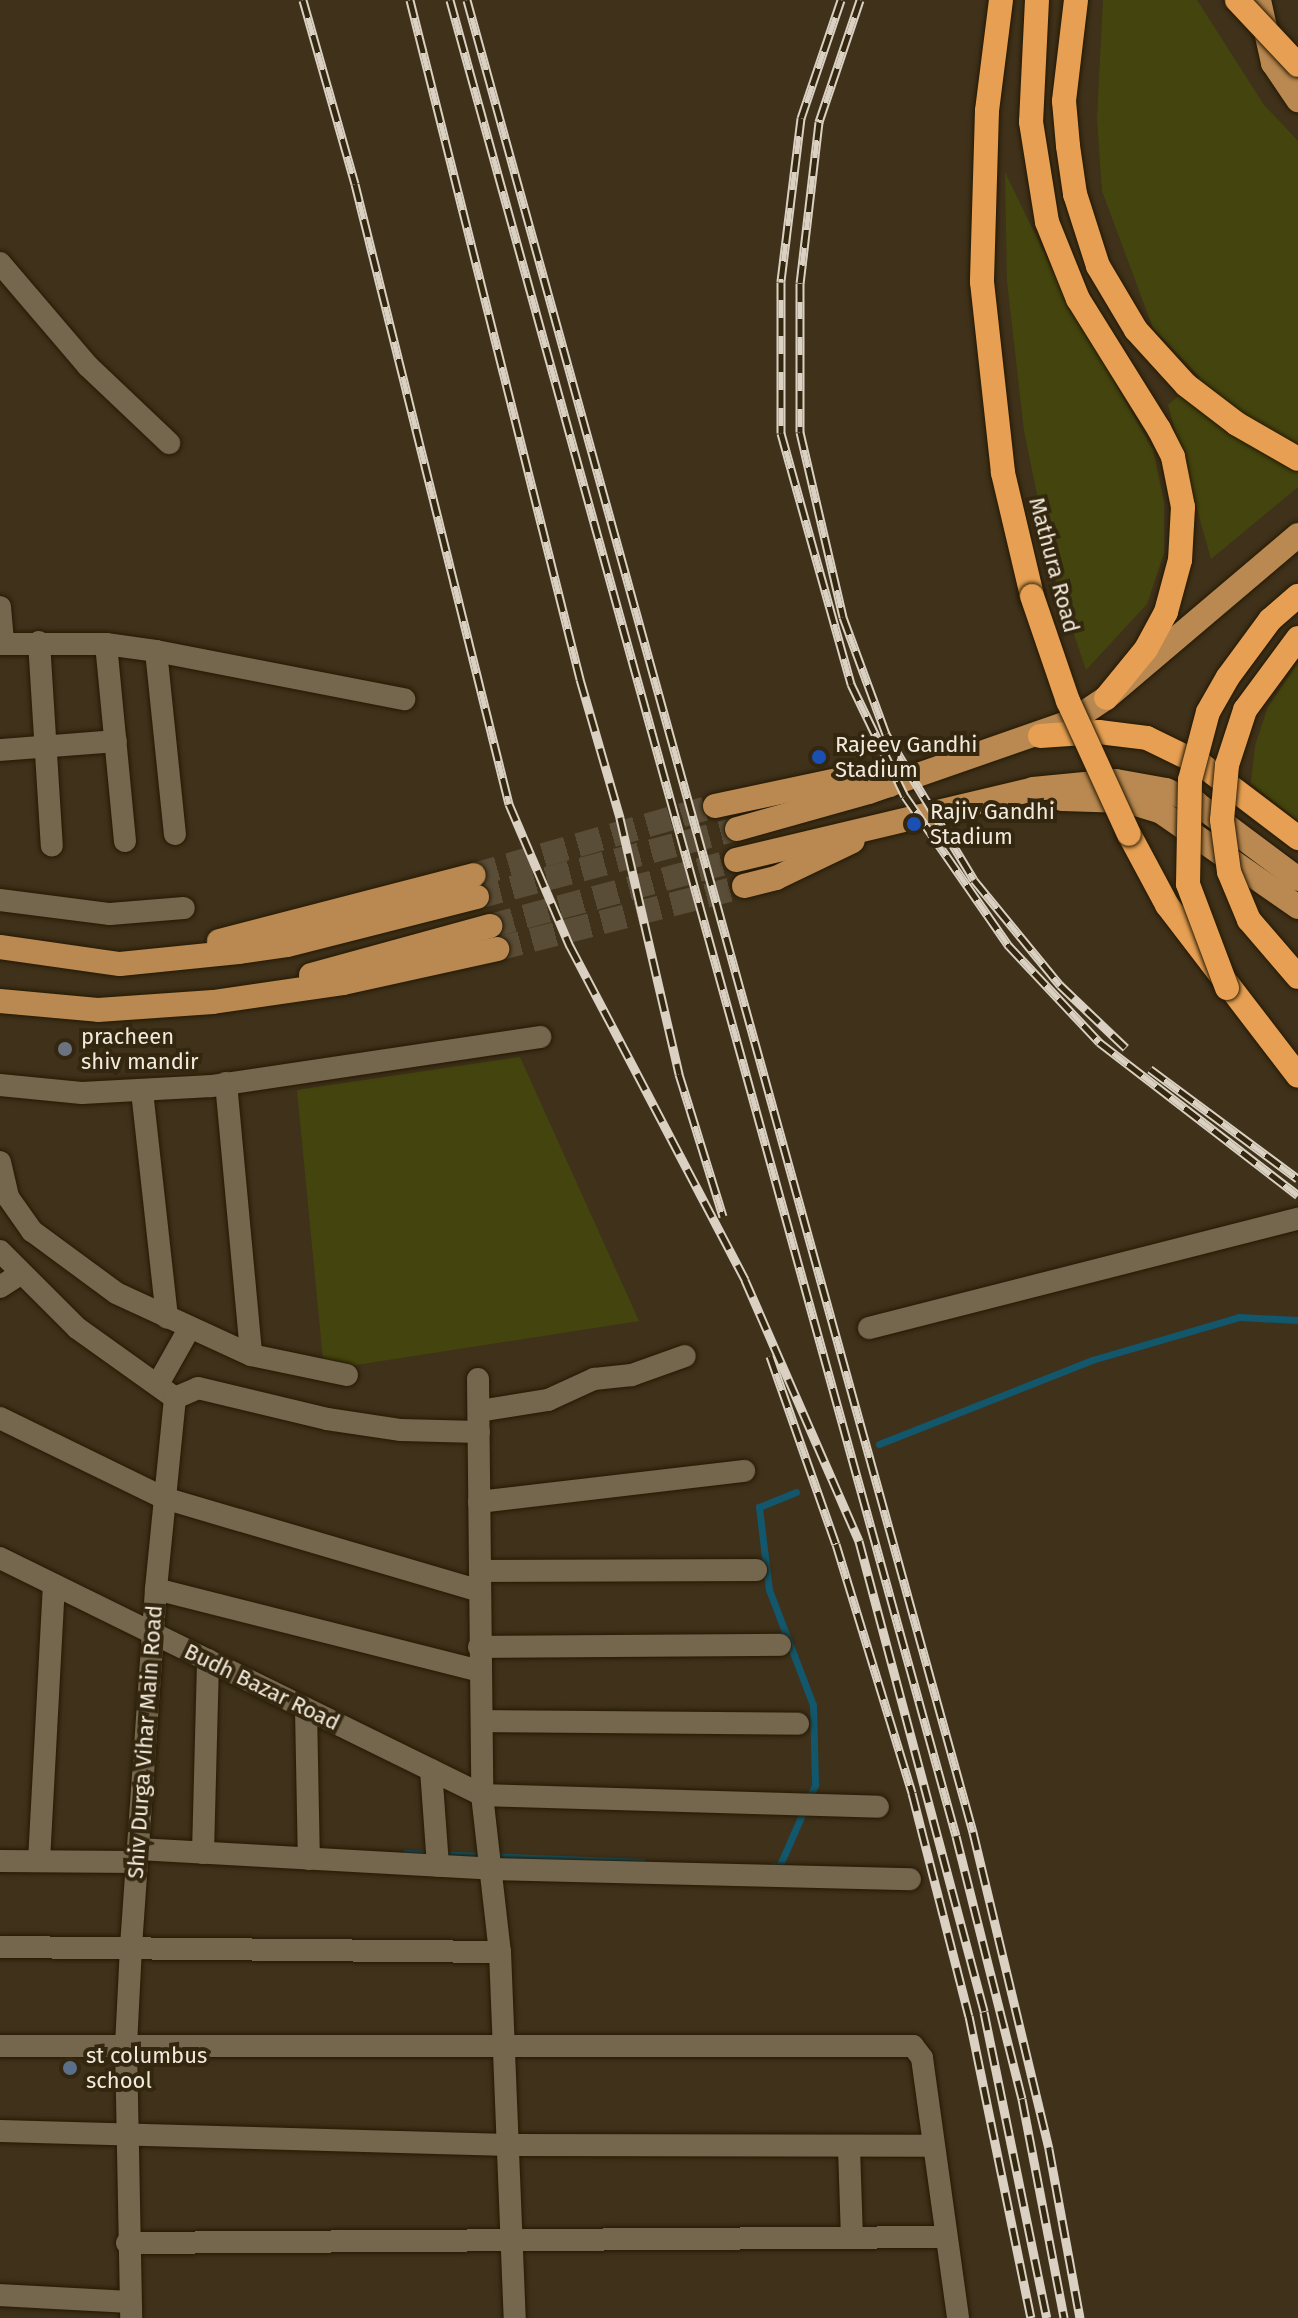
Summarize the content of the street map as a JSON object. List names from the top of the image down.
{
  "streets": {
    "highway": ["Mathura Road"],
    "street": ["Budh Bazar Road", "Shiv Durga Vihar Main Road"]
  },
  "crossings": [
    ["Budh Bazar Road", "Shiv Durga Vihar Main Road"]
  ],
  "places": [
    "Rajeev Gandhi Stadium",
    "Rajiv Gandhi Stadium",
    "pracheen shiv mandir",
    "st columbus school"
  ]
}
